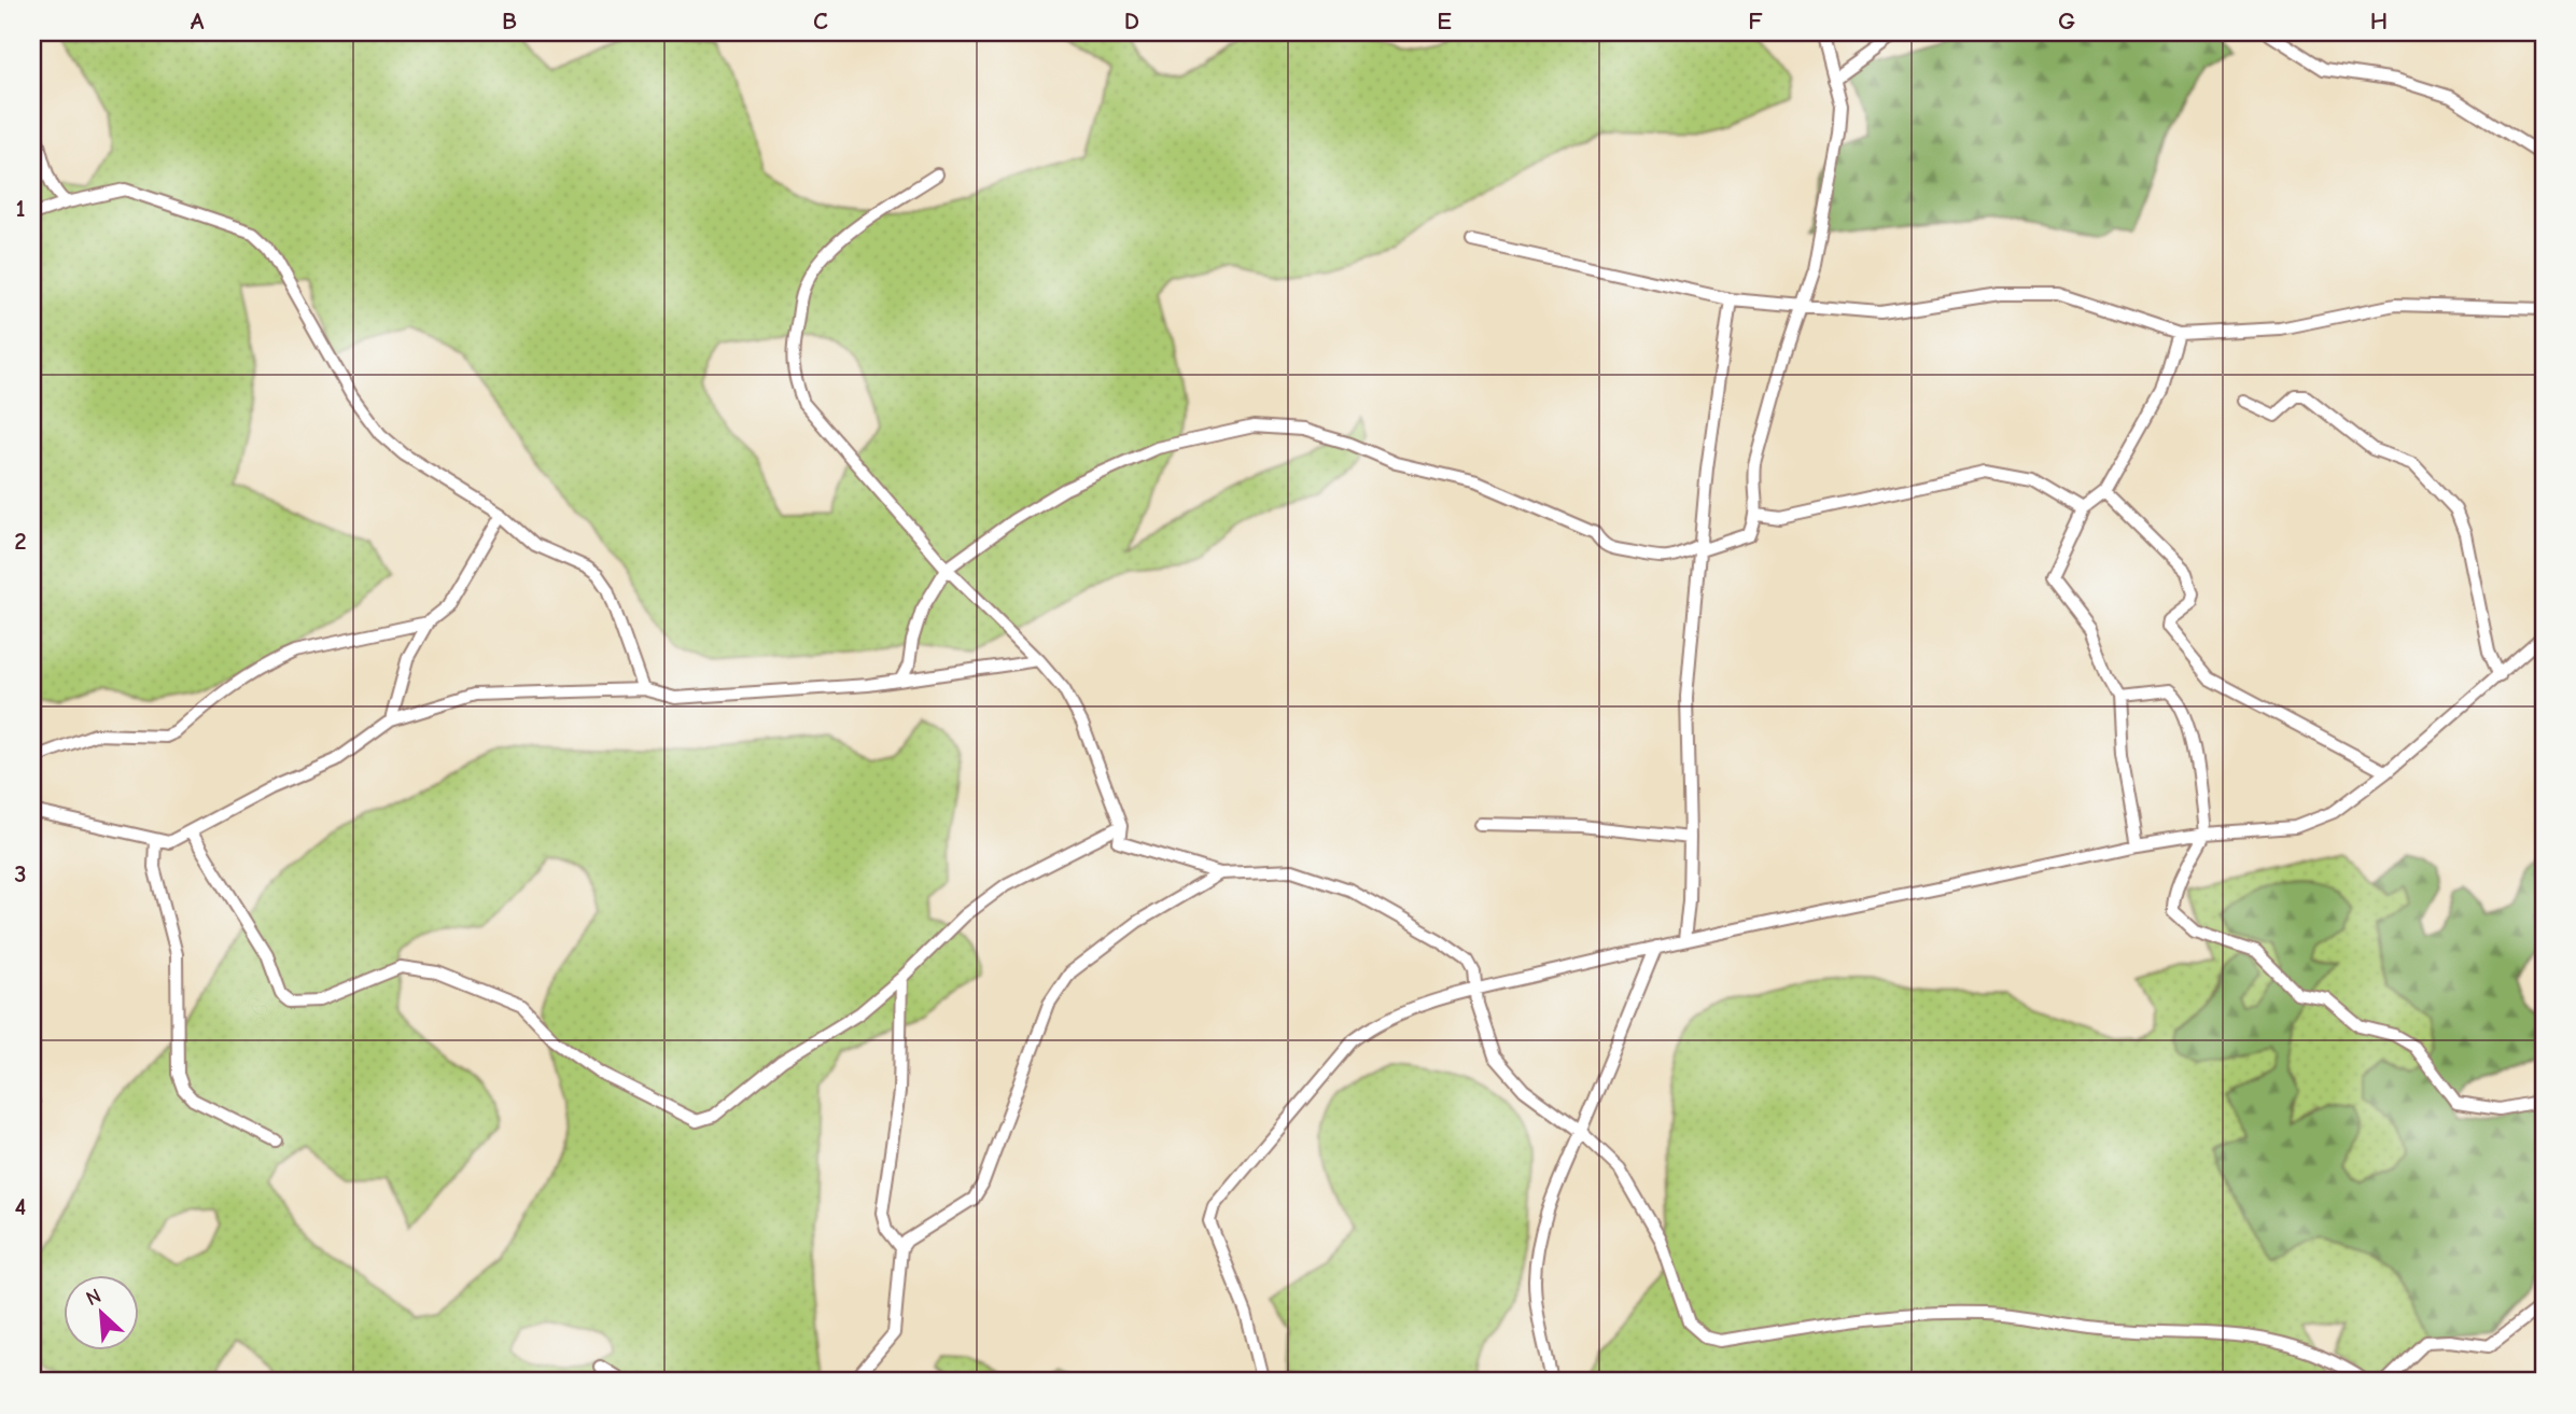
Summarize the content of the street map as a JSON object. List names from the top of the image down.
{
  "north": "top left",
  "grid": {
    "columns": [
      "A",
      "B",
      "C",
      "D",
      "E",
      "F",
      "G",
      "H"
    ],
    "rows": [
      "1",
      "2",
      "3",
      "4"
    ]
  }
}
